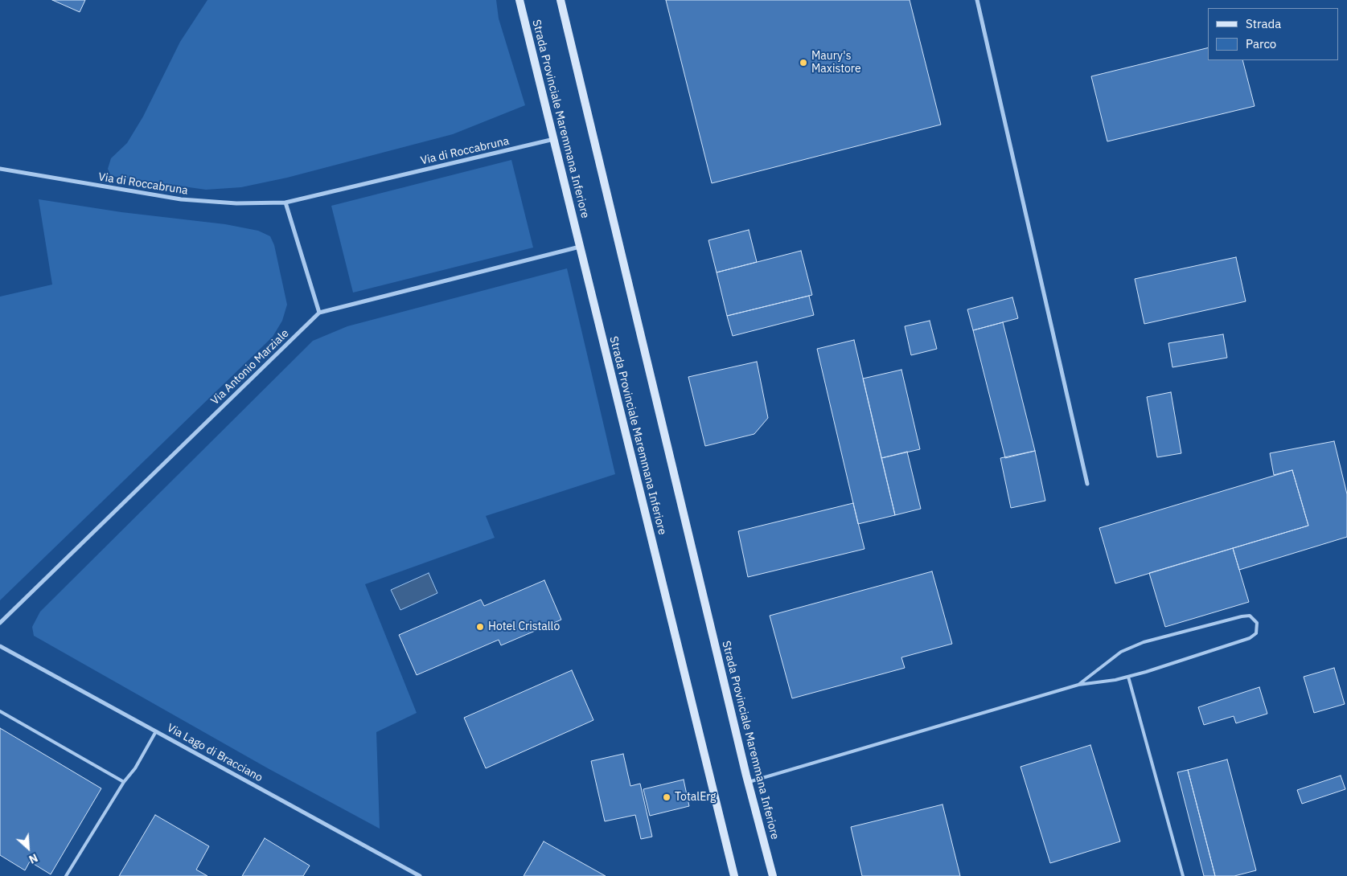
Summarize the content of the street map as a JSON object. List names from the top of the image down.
{
  "streets": {
    "main road": ["Strada Provinciale Maremmana Inferiore"],
    "street": ["Via di Roccabruna", "Via Antonio Marziale", "Via Lago di Bracciano"]
  },
  "crossings": [
    ["Strada Provinciale Maremmana Inferiore", "Via di Roccabruna"],
    ["Strada Provinciale Maremmana Inferiore", "Via Antonio Marziale"]
  ],
  "places": ["Maury's Maxistore", "Hotel Cristallo", "TotalErg"],
  "legend": ["Strada", "Parco"],
  "north": "bottom right"
}
